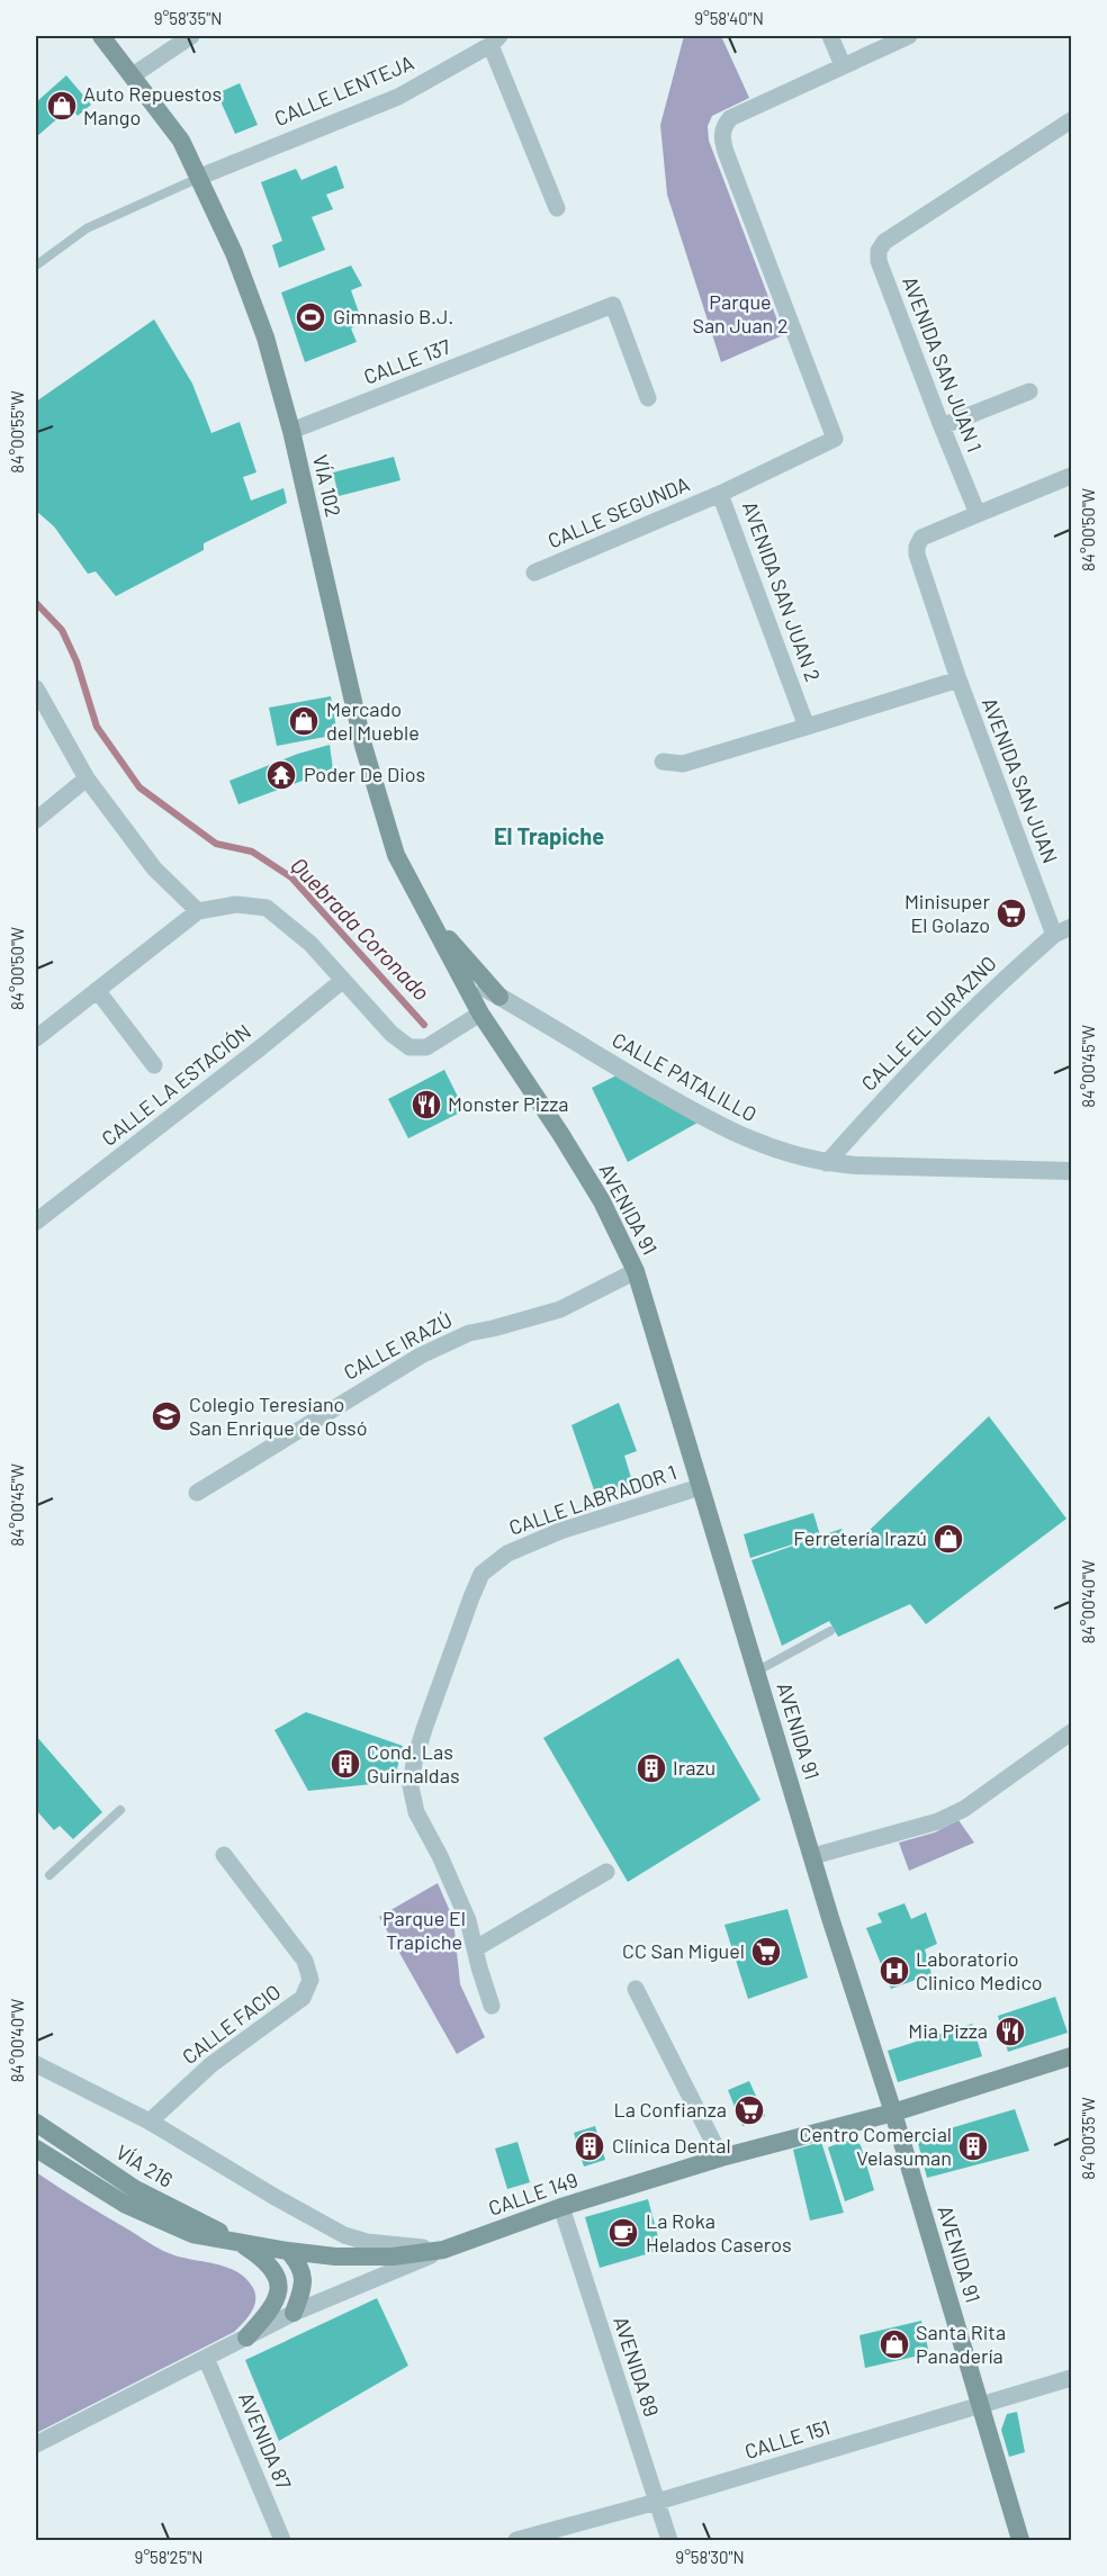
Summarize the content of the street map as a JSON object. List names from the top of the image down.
{
  "streets": {
    "main road": [
      "VÍA 102",
      "AVENIDA 91",
      "VÍA 216",
      "CALLE 149"
    ],
    "street": [
      "CALLE LENTEJA",
      "CALLE 137",
      "AVENIDA SAN JUAN 1",
      "CALLE SEGUNDA",
      "AVENIDA SAN JUAN 2",
      "AVENIDA SAN JUAN",
      "CALLE EL DURAZNO",
      "CALLE PATALILLO",
      "CALLE LA ESTACIÓN",
      "CALLE IRAZÚ",
      "CALLE LABRADOR 1",
      "CALLE FACIO",
      "AVENIDA 89",
      "CALLE 151",
      "AVENIDA 87"
    ]
  },
  "crossings": [
    ["CALLE LENTEJA", "VÍA 102"],
    ["CALLE 137", "VÍA 102"],
    ["VÍA 102", "CALLE PATALILLO"],
    ["VÍA 102", "AVENIDA 91"],
    ["CALLE SEGUNDA", "AVENIDA SAN JUAN 2"],
    ["AVENIDA SAN JUAN", "CALLE EL DURAZNO"],
    ["CALLE EL DURAZNO", "CALLE PATALILLO"],
    ["CALLE PATALILLO", "AVENIDA 91"],
    ["AVENIDA 91", "CALLE IRAZÚ"],
    ["AVENIDA 91", "CALLE LABRADOR 1"],
    ["AVENIDA 91", "CALLE 149"],
    ["AVENIDA 91", "CALLE 151"],
    ["VÍA 216", "CALLE 149"],
    ["CALLE 149", "AVENIDA 89"],
    ["CALLE 149", "AVENIDA 87"],
    ["AVENIDA 89", "CALLE 151"]
  ],
  "districts": ["El Trapiche"],
  "water": ["Quebrada Coronado"],
  "parks": ["Parque San Juan 2", "Parque El Trapiche"],
  "places": {
    "shop": [
      "Auto Repuestos Mango",
      "Mercado del Mueble",
      "Ferretería Irazú",
      "Santa Rita Panadería"
    ],
    "sports": ["Gimnasio B.J."],
    "temple": ["Poder De Dios"],
    "supermarket": ["Minisuper El Golazo", "CC San Miguel", "La Confianza"],
    "restaurant": ["Monster Pizza", "Mia Pizza"],
    "school or university": ["Colegio Teresiano San Enrique de Ossó"],
    "building": [
      "Cond. Las Guirnaldas",
      "Irazu",
      "Clínica Dental",
      "Centro Comercial Velasuman"
    ],
    "hospital": ["Laboratorio Clinico Medico"],
    "cafe": ["La Roka Helados Caseros"]
  },
  "coordinates": [
    "9°58'35\"N",
    "9°58'40\"N",
    "84°00'55\"W",
    "84°00'50\"W",
    "84°00'45\"W",
    "84°00'40\"W",
    "84°00'35\"W",
    "9°58'25\"N",
    "9°58'30\"N"
  ]
}
